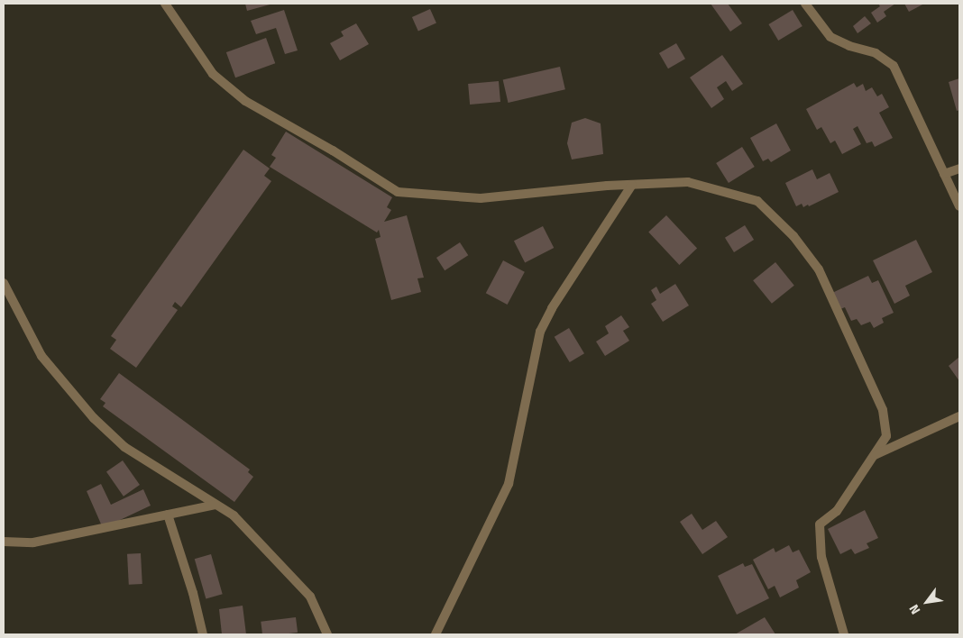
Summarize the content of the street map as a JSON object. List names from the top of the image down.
{
  "north": "bottom left"
}
